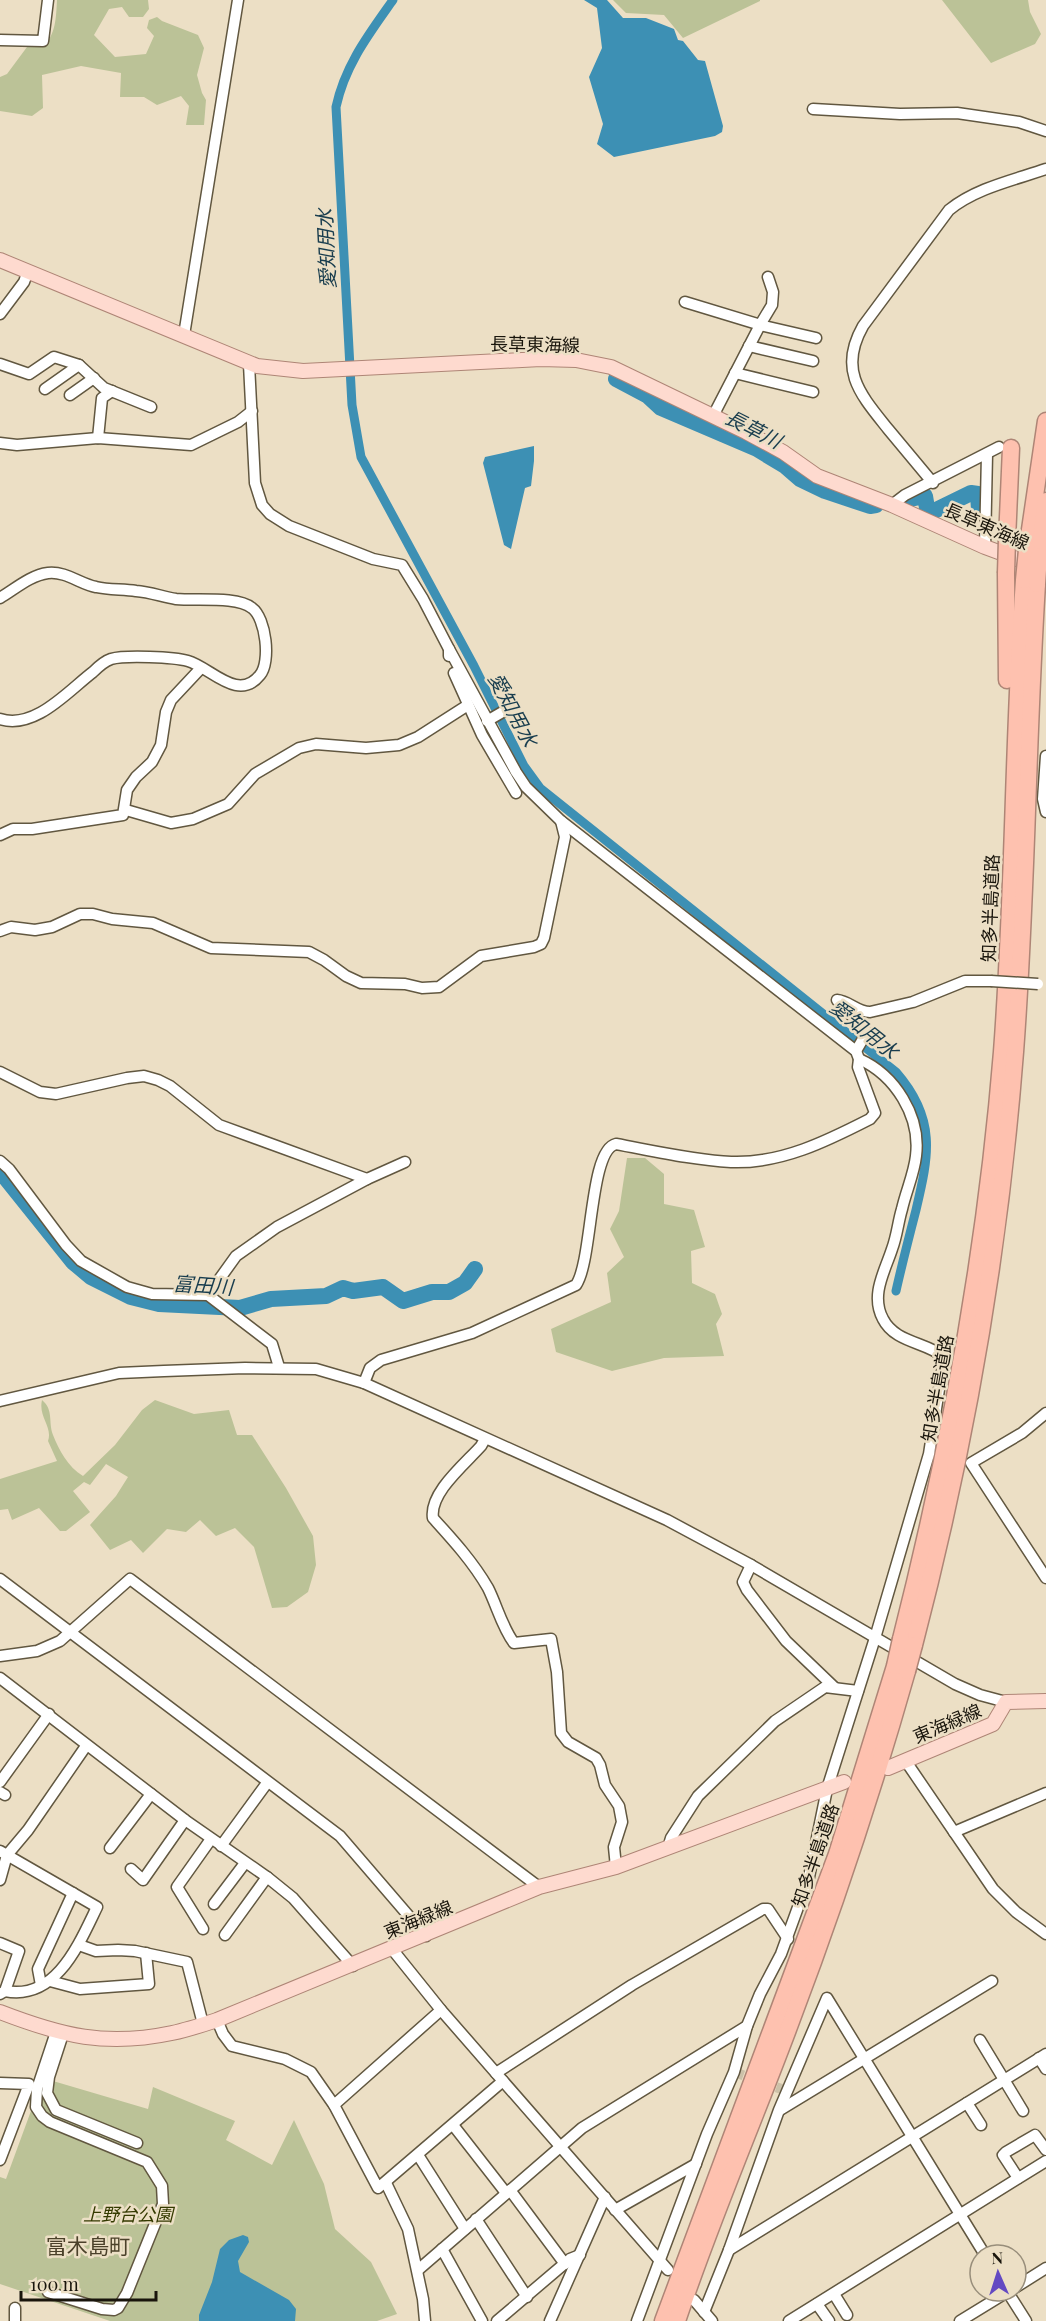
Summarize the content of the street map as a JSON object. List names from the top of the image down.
{
  "streets": {
    "highway": ["知多半島道路"],
    "main road": ["長草東海線", "東海緑線"]
  },
  "crossings": [
    ["長草東海線", "知多半島道路"]
  ],
  "districts": ["富木島町"],
  "water": ["愛知用水", "長草川", "富田川"],
  "parks": ["上野台公園"],
  "scale_bar": "100 m",
  "north": "top"
}
